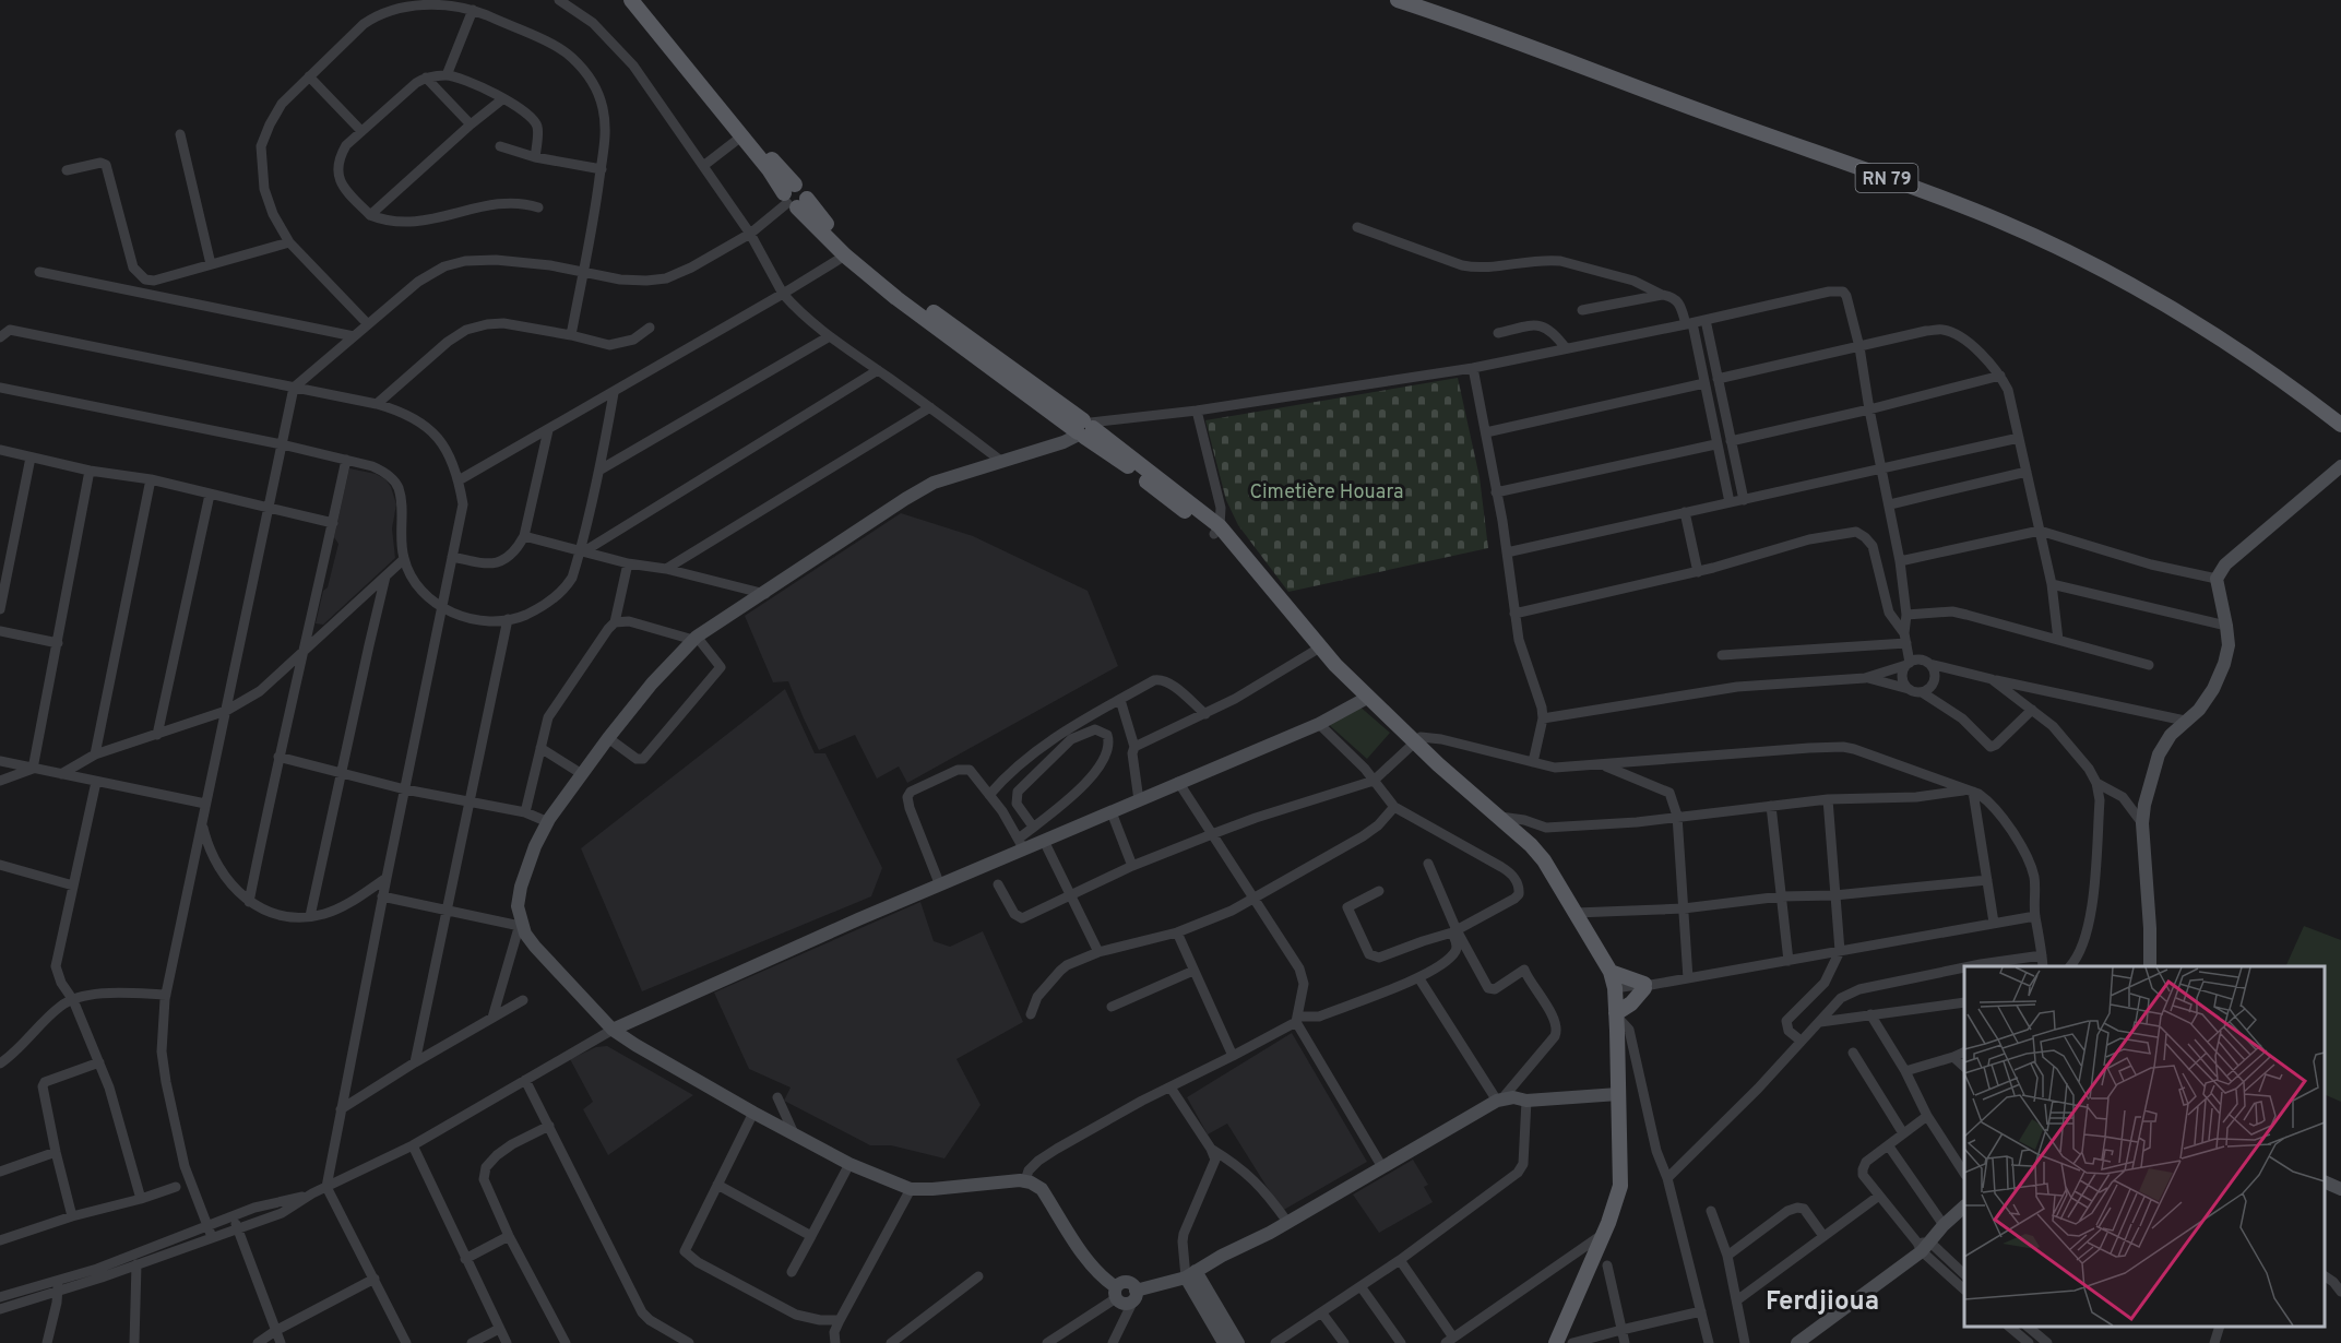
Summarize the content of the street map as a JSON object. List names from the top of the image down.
{
  "streets": {
    "main road": ["RN 79"]
  },
  "districts": ["Ferdjioua"],
  "parks": ["Cimetière Houara"]
}
